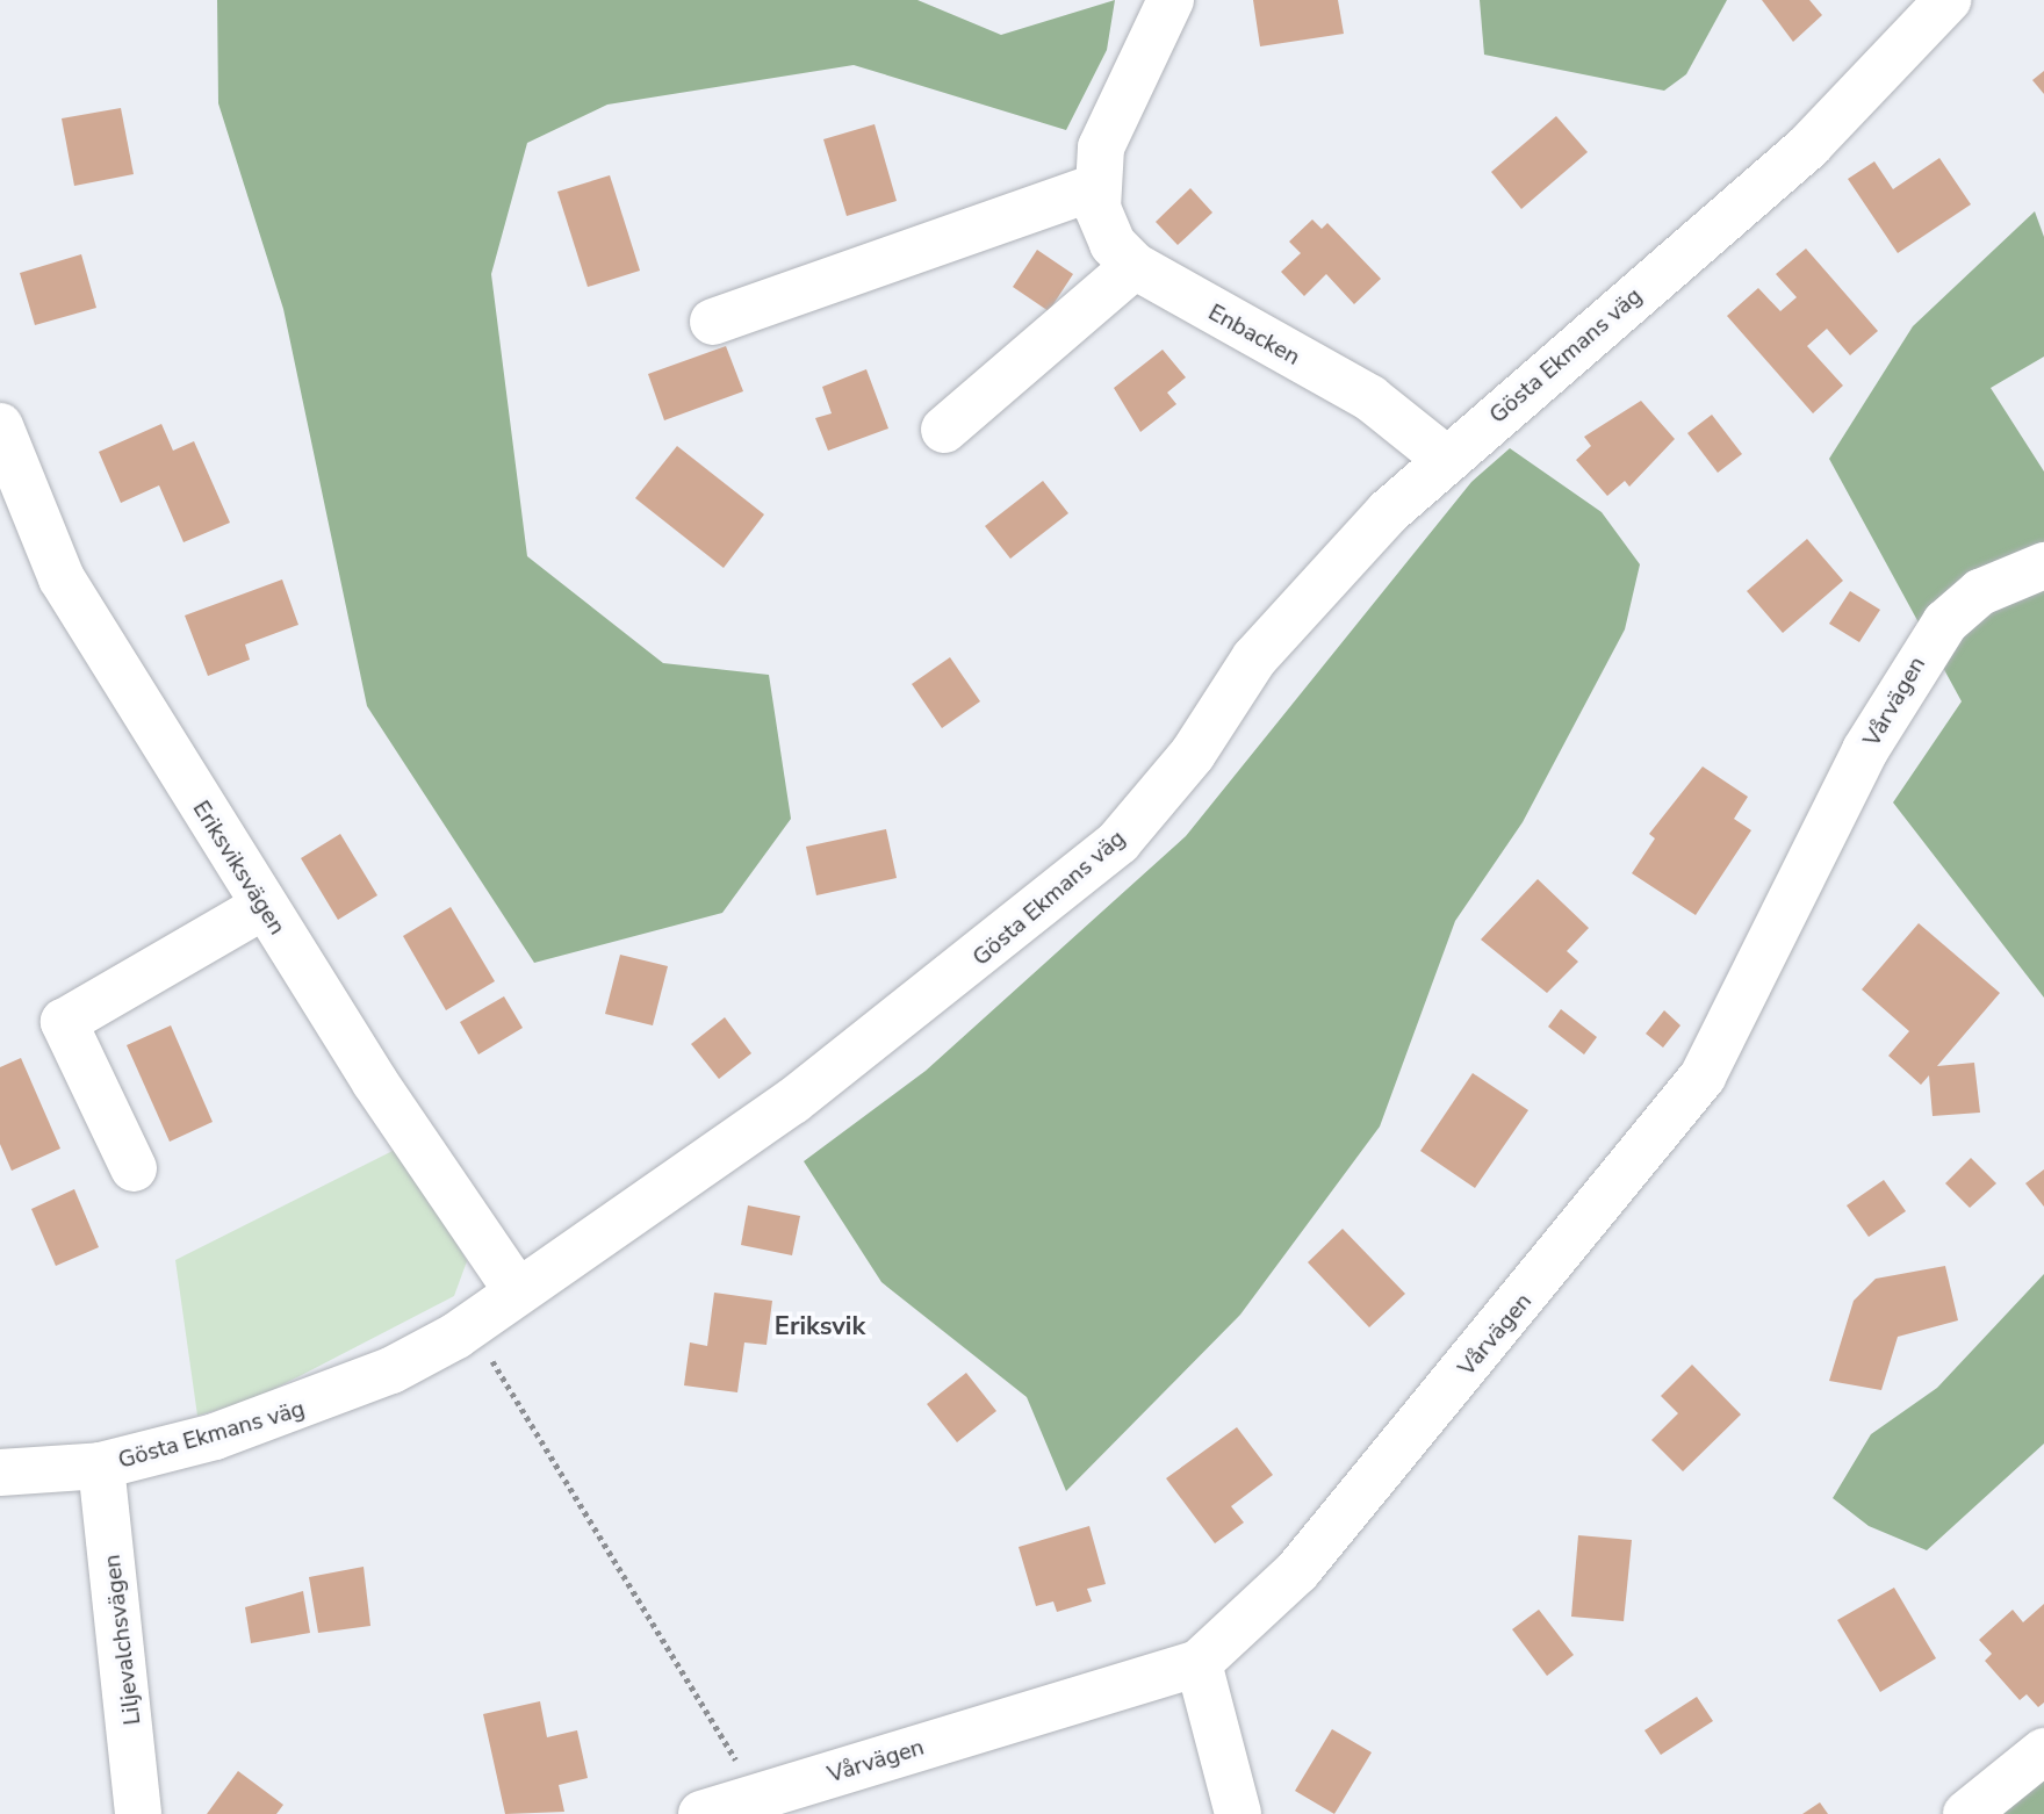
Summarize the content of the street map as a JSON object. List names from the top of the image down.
{
  "streets": {
    "street": [
      "Enbacken",
      "Gösta Ekmans väg",
      "Vårvägen",
      "Eriksviksvägen",
      "Liljevalchsvägen"
    ]
  },
  "crossings": [
    ["Enbacken", "Gösta Ekmans väg"],
    ["Gösta Ekmans väg", "Eriksviksvägen"],
    ["Gösta Ekmans väg", "Liljevalchsvägen"]
  ],
  "districts": ["Eriksvik"]
}
